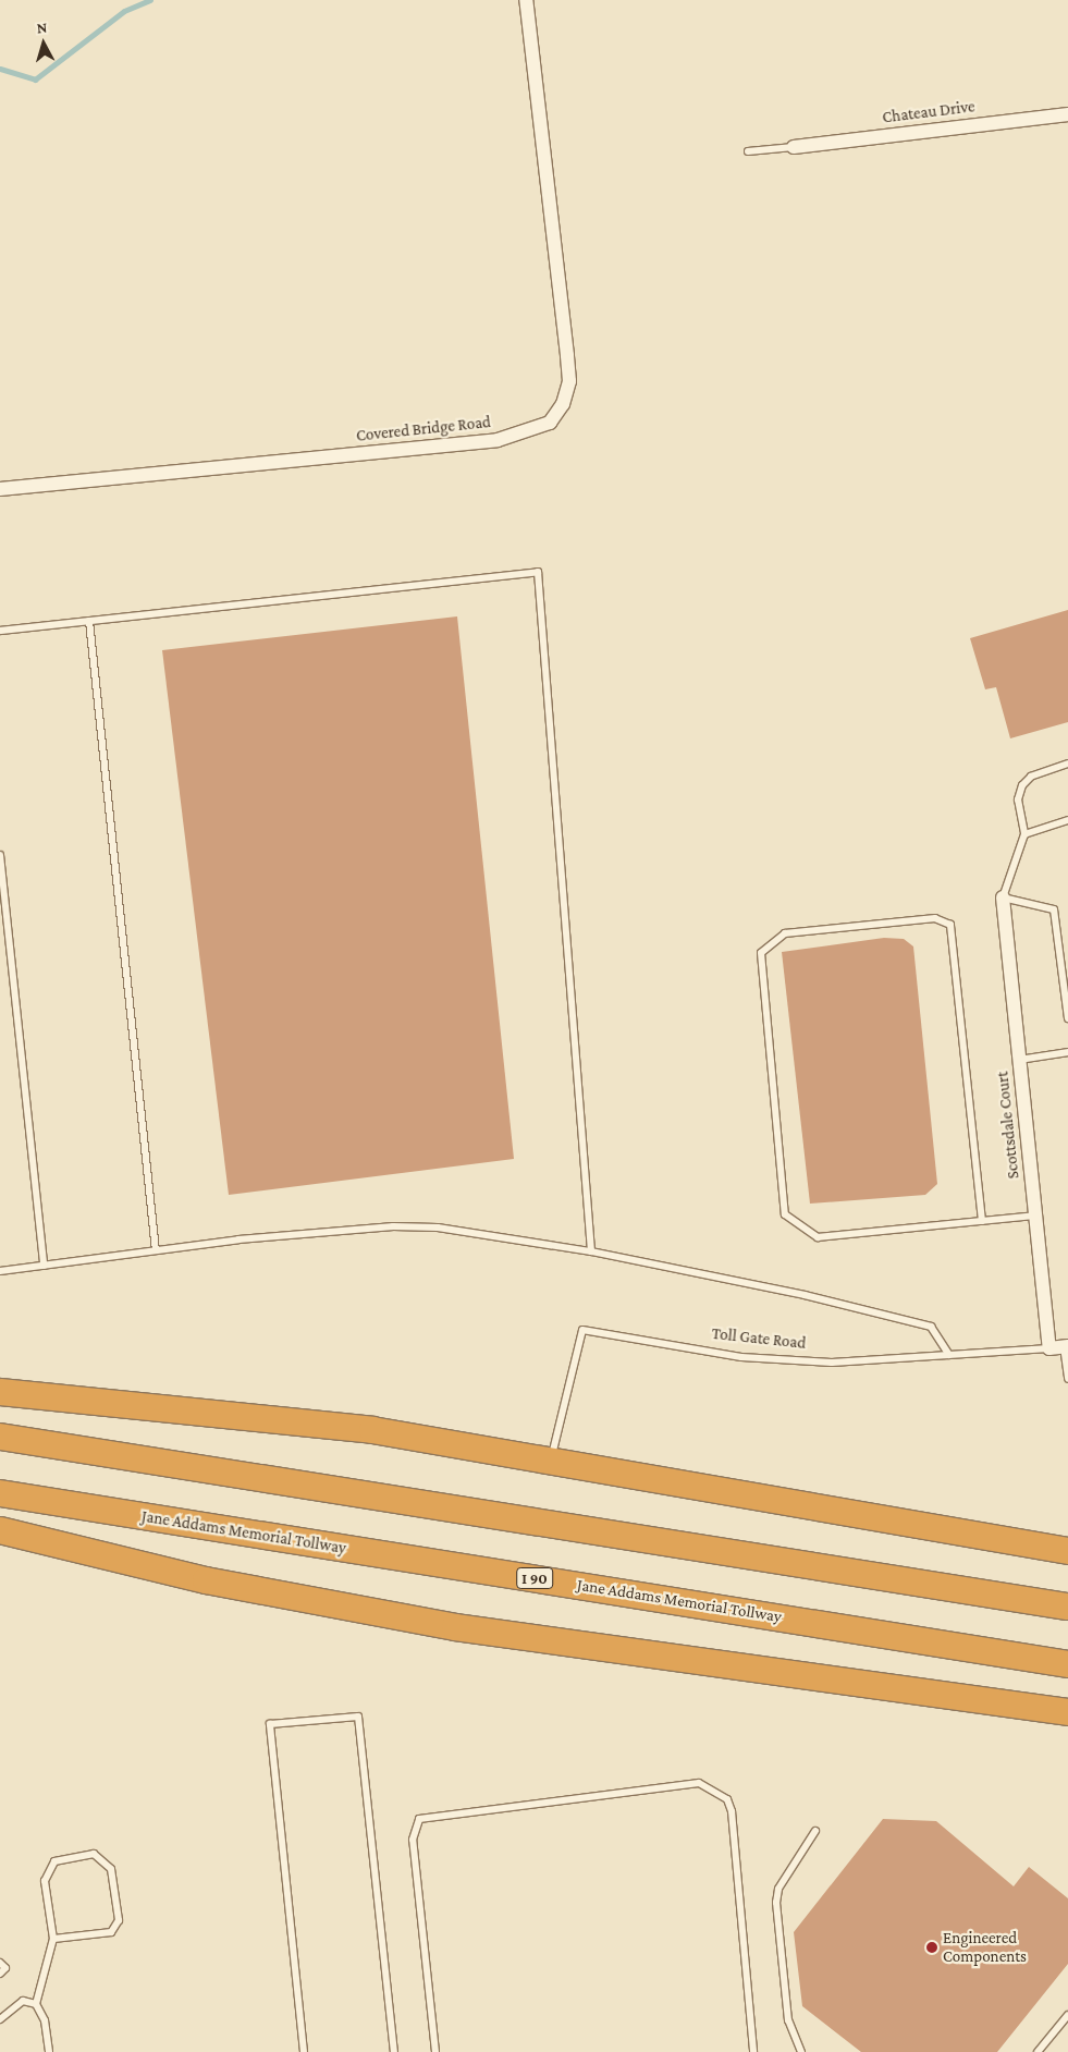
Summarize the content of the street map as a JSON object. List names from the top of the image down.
{
  "streets": {
    "highway": ["Jane Addams Memorial Tollway", "I 90"],
    "street": ["Chateau Drive", "Covered Bridge Road", "Scottsdale Court"],
    "lane": ["Toll Gate Road"]
  },
  "crossings": [
    ["Scottsdale Court", "Toll Gate Road"]
  ],
  "places": ["Engineered Components"],
  "north": "top"
}
